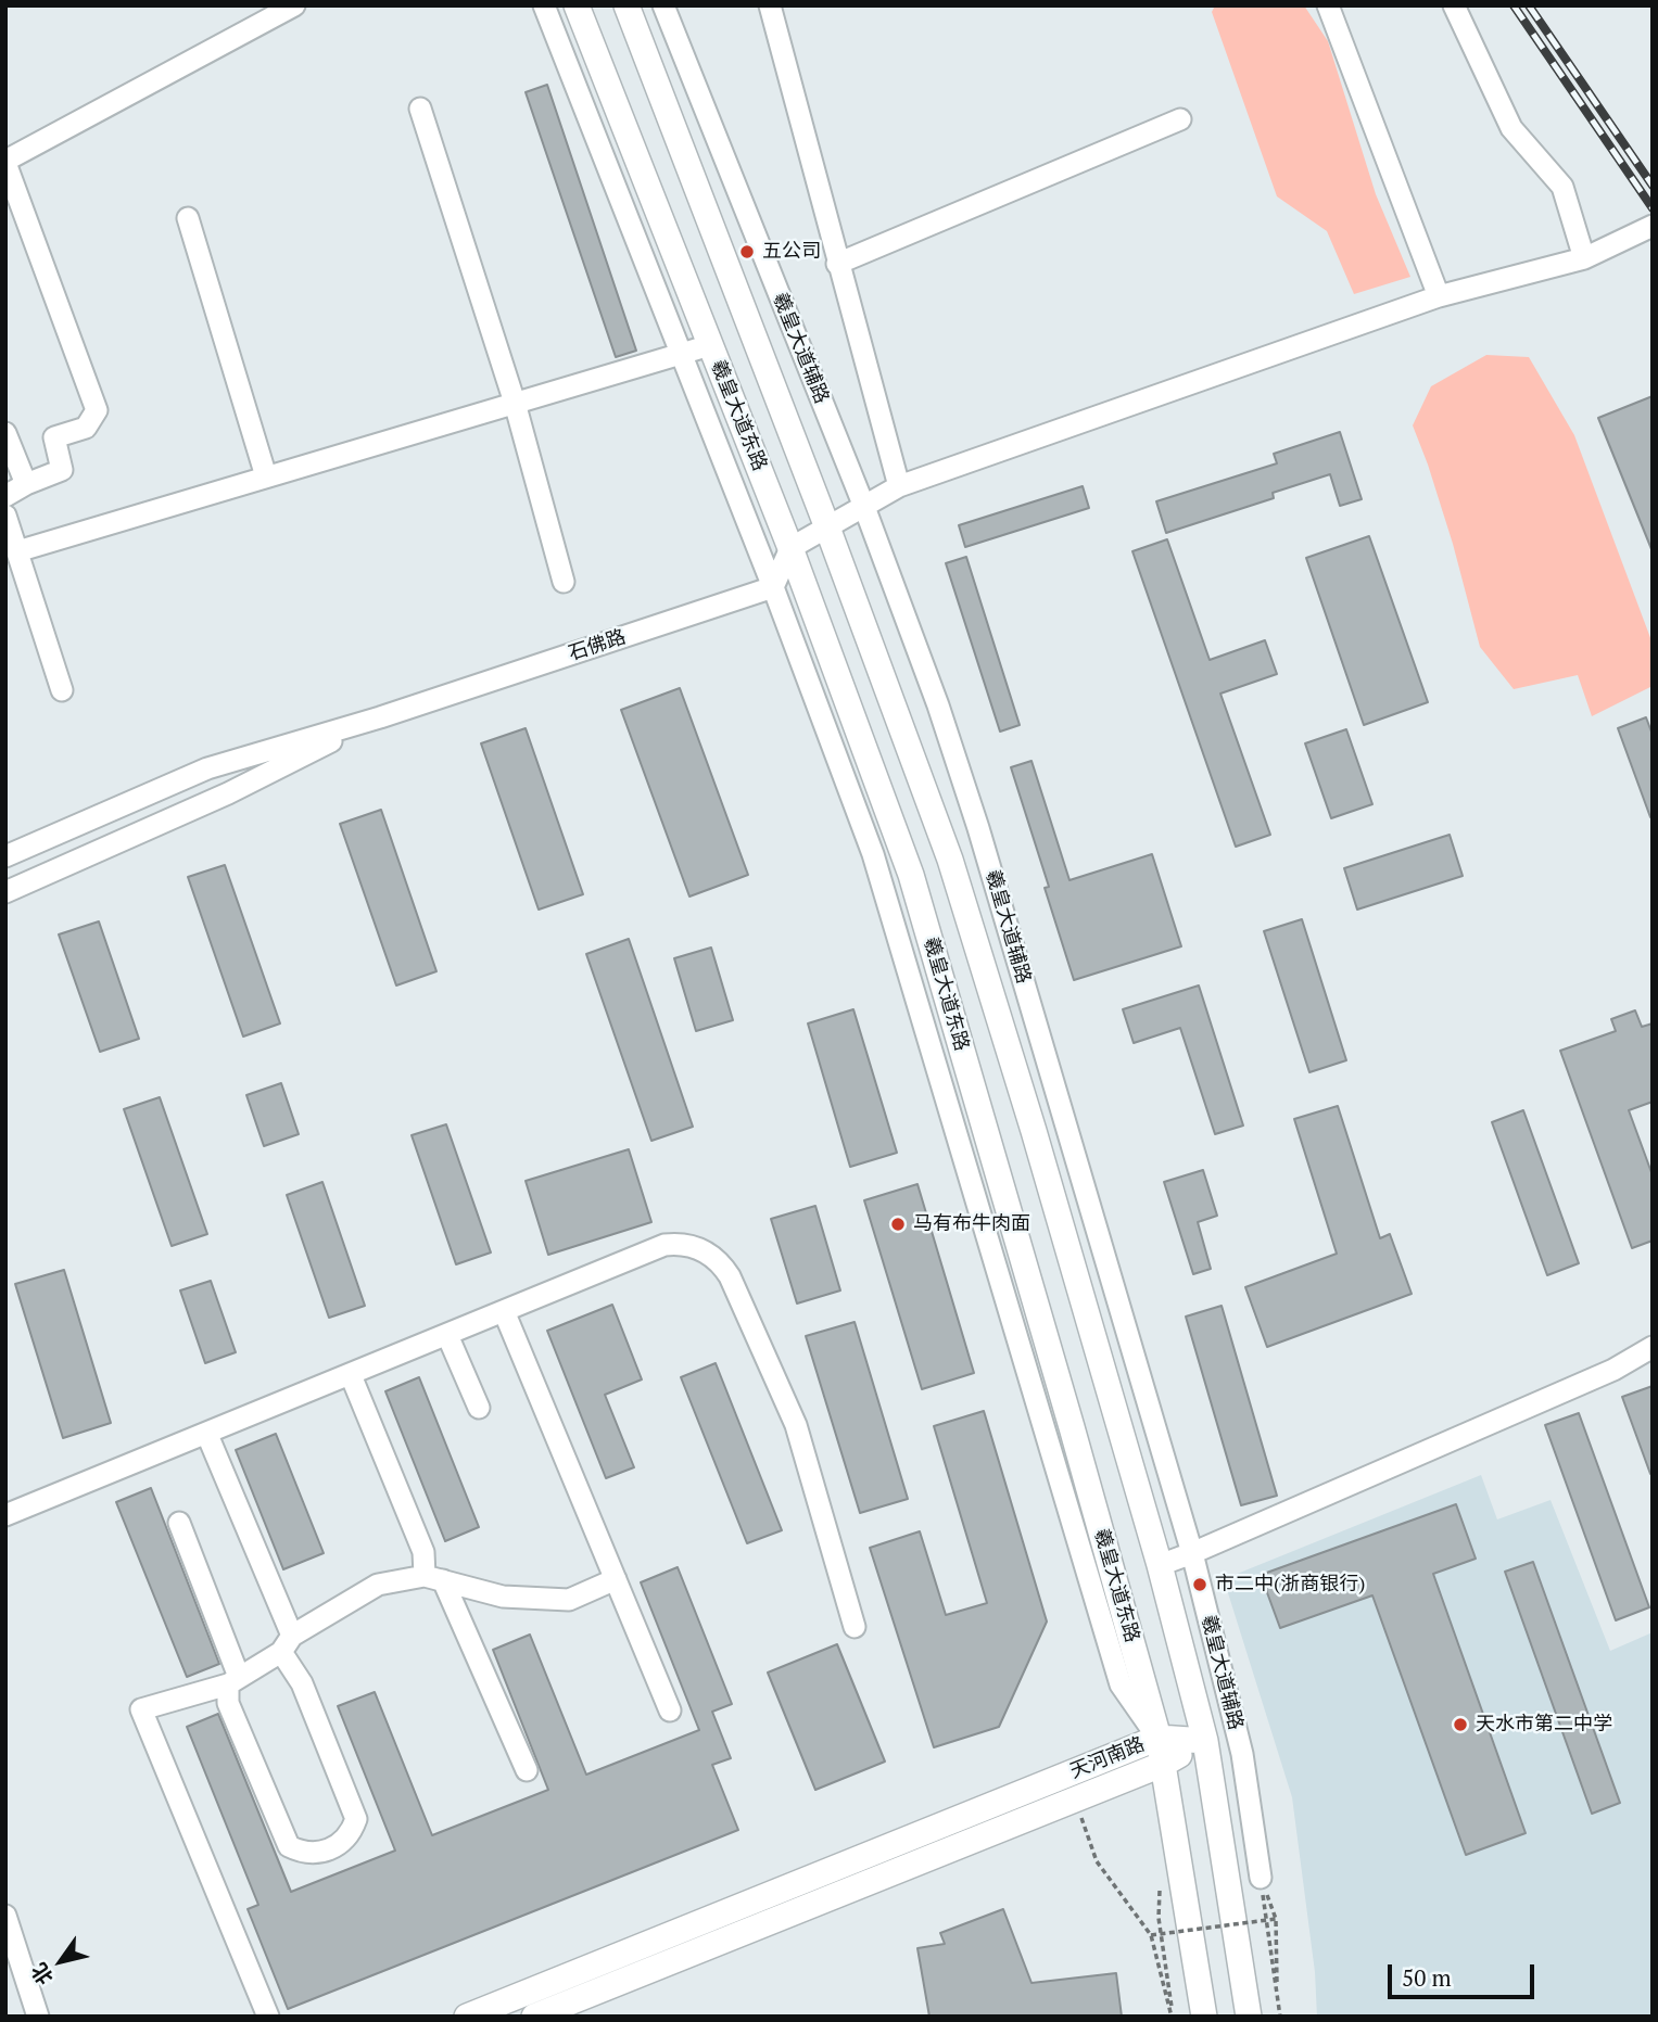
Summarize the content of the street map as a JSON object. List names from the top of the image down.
{
  "streets": {
    "main road": ["羲皇大道东路", "天河南路"],
    "street": ["羲皇大道辅路", "石佛路"]
  },
  "crossings": [
    ["羲皇大道东路", "天河南路"]
  ],
  "places": [
    "五公司",
    "马有布牛肉面",
    "市二中(浙商银行)",
    "天水市第二中学"
  ],
  "scale_bar": "50 m",
  "north": "bottom left"
}
